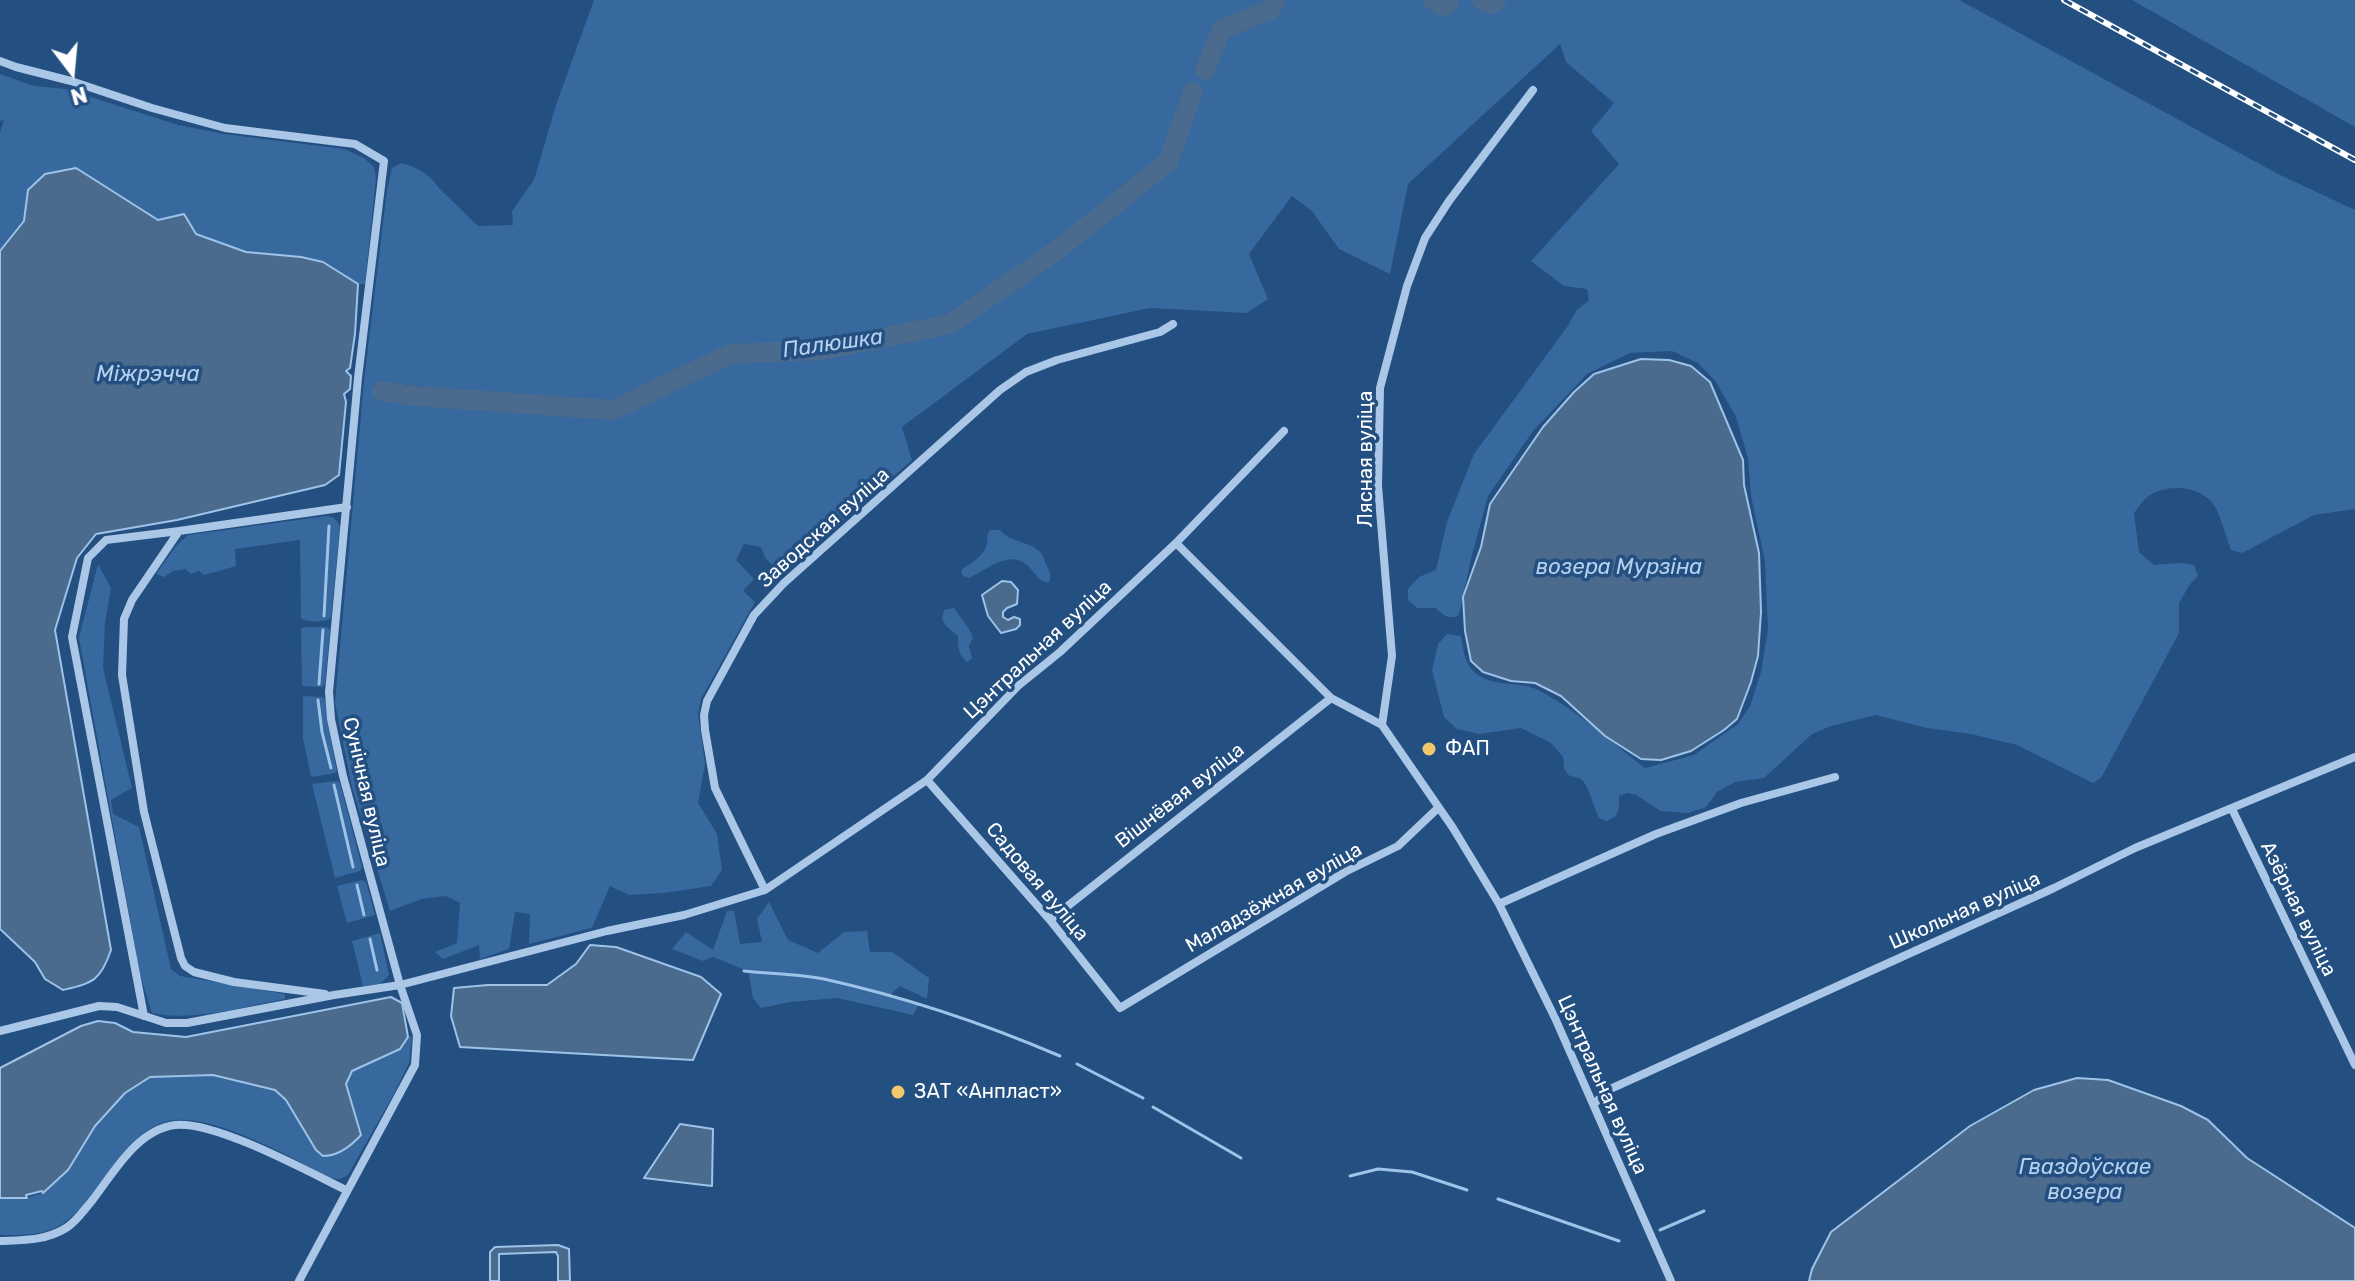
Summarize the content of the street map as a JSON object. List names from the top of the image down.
{
  "streets": {
    "street": [
      "Лясная вуліца",
      "Заводская вуліца",
      "Цэнтральная вуліца",
      "Сунічная вуліца",
      "Вішнёвая вуліца",
      "Садовая вуліца",
      "Маладзёжная вуліца",
      "Азёрная вуліца",
      "Школьная вуліца"
    ]
  },
  "crossings": [
    ["Лясная вуліца", "Цэнтральная вуліца"],
    ["Заводская вуліца", "Цэнтральная вуліца"],
    ["Цэнтральная вуліца", "Сунічная вуліца"],
    ["Цэнтральная вуліца", "Вішнёвая вуліца"],
    ["Цэнтральная вуліца", "Садовая вуліца"],
    ["Цэнтральная вуліца", "Маладзёжная вуліца"],
    ["Цэнтральная вуліца", "Школьная вуліца"],
    ["Вішнёвая вуліца", "Садовая вуліца"],
    ["Садовая вуліца", "Маладзёжная вуліца"],
    ["Азёрная вуліца", "Школьная вуліца"]
  ],
  "water": [
    "Палюшка",
    "Міжрэчча",
    "возера Мурзіна",
    "Гваздоўскае возера"
  ],
  "places": ["ФАП", "ЗАТ «Анпласт»"],
  "north": "bottom"
}
